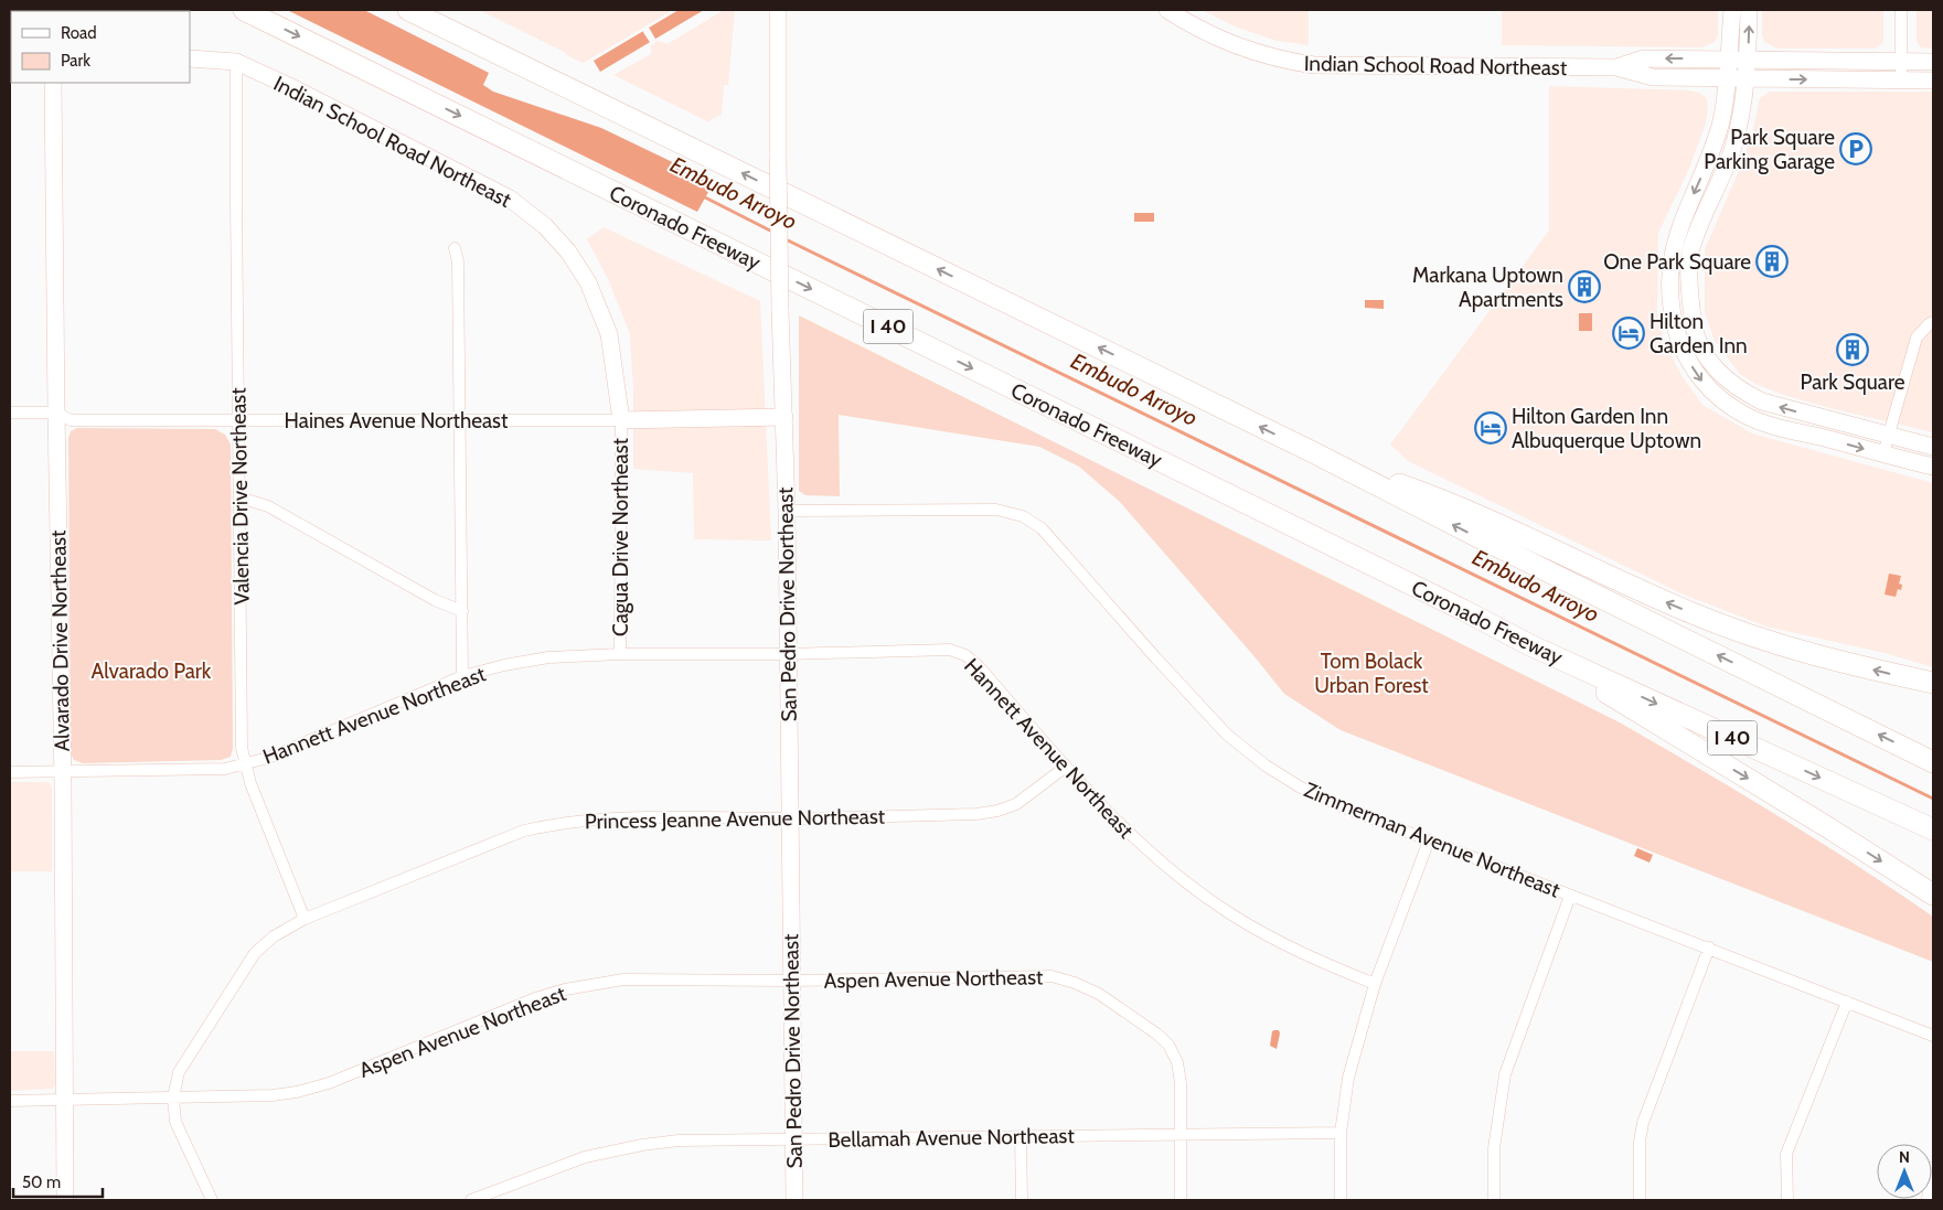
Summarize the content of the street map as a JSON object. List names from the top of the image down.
{
  "streets": {
    "highway": ["Coronado Freeway", "I 40"],
    "street": [
      "Indian School Road Northeast",
      "Haines Avenue Northeast",
      "Valencia Drive Northeast",
      "Cagua Drive Northeast",
      "San Pedro Drive Northeast",
      "Alvarado Drive Northeast",
      "Hannett Avenue Northeast",
      "Princess Jeanne Avenue Northeast",
      "Zimmerman Avenue Northeast",
      "Aspen Avenue Northeast",
      "Bellamah Avenue Northeast"
    ]
  },
  "crossings": [
    ["Indian School Road Northeast", "Haines Avenue Northeast"],
    ["Indian School Road Northeast", "Valencia Drive Northeast"],
    ["Indian School Road Northeast", "Cagua Drive Northeast"],
    ["Haines Avenue Northeast", "Valencia Drive Northeast"],
    ["Haines Avenue Northeast", "Cagua Drive Northeast"],
    ["Haines Avenue Northeast", "San Pedro Drive Northeast"],
    ["Haines Avenue Northeast", "Alvarado Drive Northeast"],
    ["Valencia Drive Northeast", "Hannett Avenue Northeast"],
    ["Valencia Drive Northeast", "Princess Jeanne Avenue Northeast"],
    ["Cagua Drive Northeast", "Hannett Avenue Northeast"],
    ["San Pedro Drive Northeast", "Hannett Avenue Northeast"],
    ["San Pedro Drive Northeast", "Princess Jeanne Avenue Northeast"],
    ["San Pedro Drive Northeast", "Zimmerman Avenue Northeast"],
    ["San Pedro Drive Northeast", "Aspen Avenue Northeast"],
    ["San Pedro Drive Northeast", "Bellamah Avenue Northeast"],
    ["Alvarado Drive Northeast", "Hannett Avenue Northeast"],
    ["Alvarado Drive Northeast", "Aspen Avenue Northeast"],
    ["Hannett Avenue Northeast", "Princess Jeanne Avenue Northeast"],
    ["Princess Jeanne Avenue Northeast", "Aspen Avenue Northeast"],
    ["Aspen Avenue Northeast", "Bellamah Avenue Northeast"]
  ],
  "water": ["Embudo Arroyo"],
  "parks": ["Tom Bolack Urban Forest", "Alvarado Park"],
  "places": {
    "parking": ["Park Square Parking Garage"],
    "building": ["One Park Square", "Markana Uptown Apartments", "Park Square"],
    "hotel": ["Hilton Garden Inn", "Hilton Garden Inn Albuquerque Uptown"]
  },
  "legend": ["Road", "Park"],
  "scale_bar": "50 m",
  "north": "top"
}
